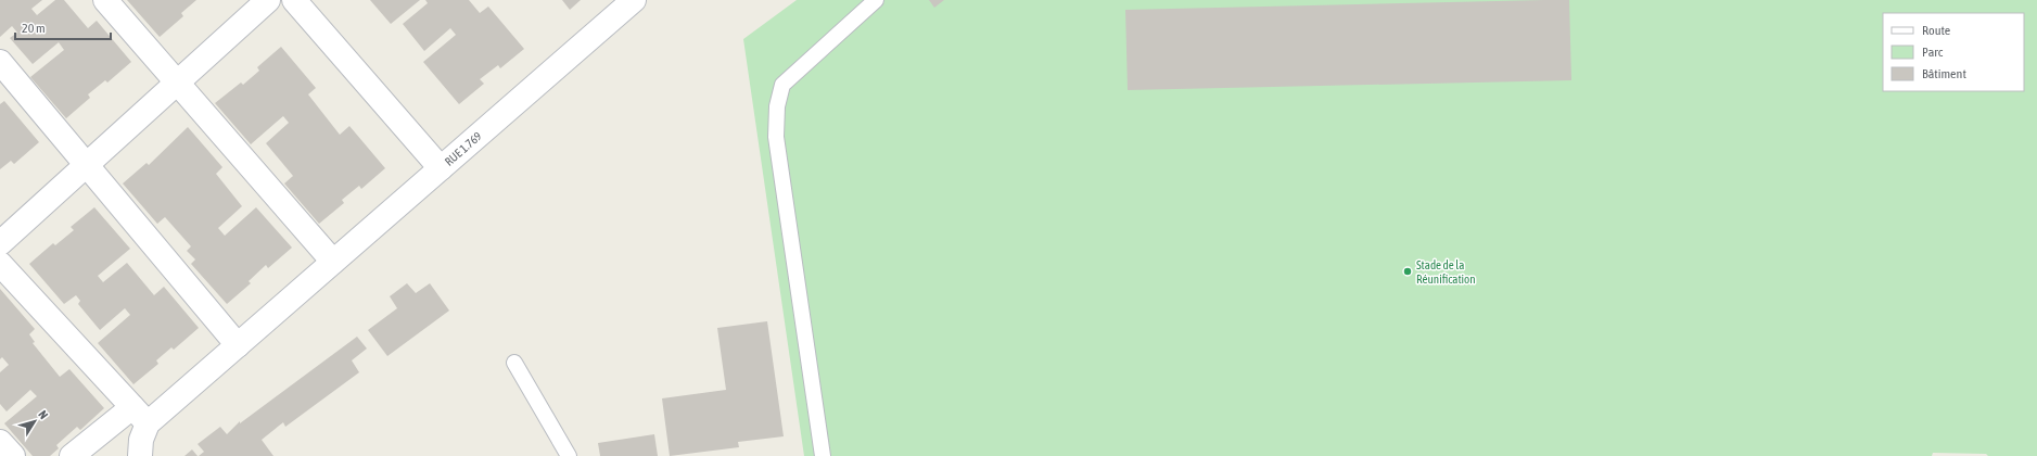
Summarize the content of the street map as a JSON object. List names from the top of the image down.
{
  "streets": {
    "street": ["RUE 1.769"]
  },
  "places": ["Stade de la Réunification"],
  "legend": ["Route", "Parc", "Bâtiment"],
  "scale_bar": "20 m",
  "north": "top right"
}
